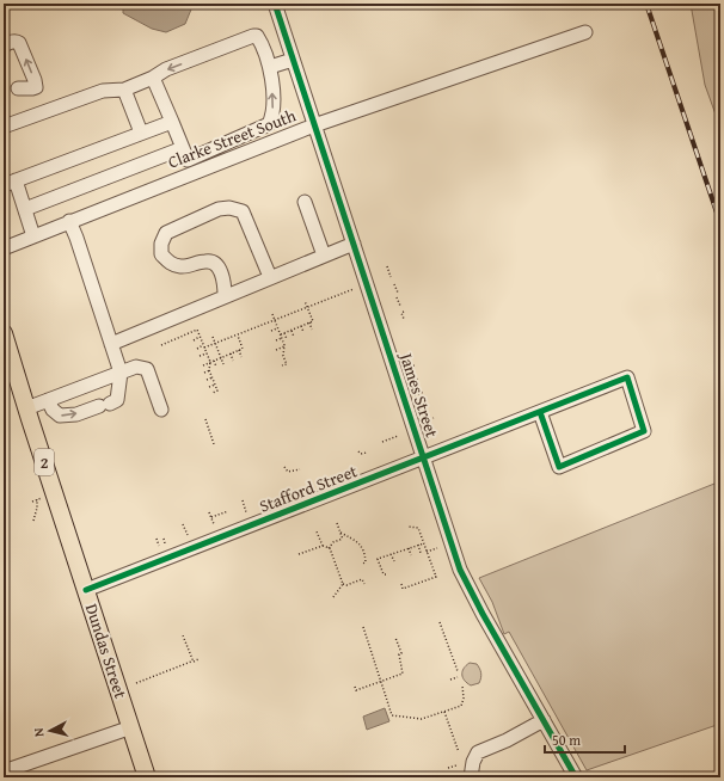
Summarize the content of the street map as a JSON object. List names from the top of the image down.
{
  "streets": {
    "main road": ["2", "Dundas Street"],
    "street": ["Clarke Street South", "James Street", "Stafford Street"]
  },
  "crossings": [
    ["Clarke Street South", "James Street"],
    ["James Street", "Stafford Street"],
    ["Stafford Street", "Dundas Street"]
  ],
  "scale_bar": "50 m",
  "north": "left"
}
